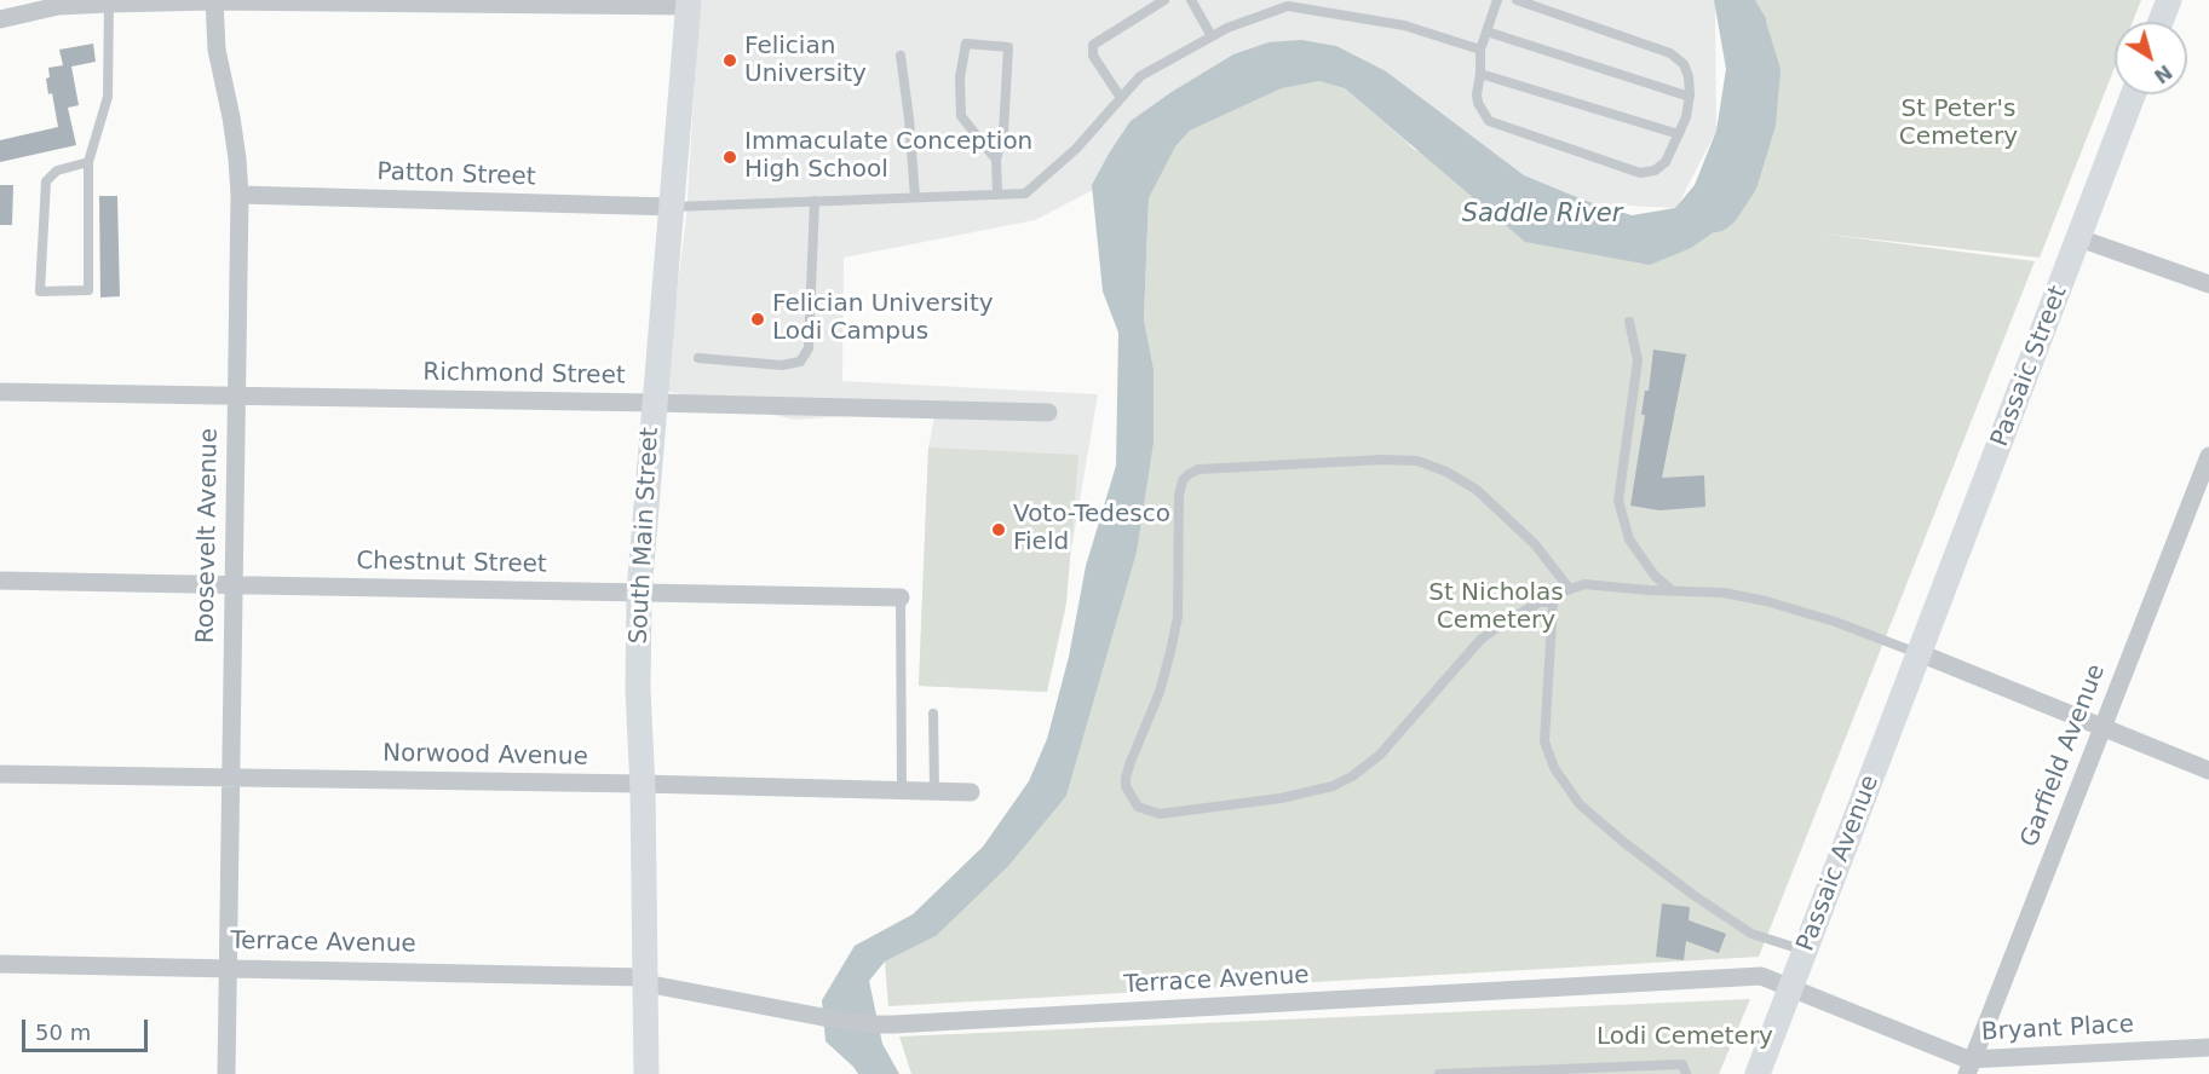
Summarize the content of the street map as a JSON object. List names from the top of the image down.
{
  "streets": {
    "main road": ["Passaic Street", "South Main Street", "Passaic Avenue"],
    "street": [
      "Patton Street",
      "Richmond Street",
      "Roosevelt Avenue",
      "Chestnut Street",
      "Norwood Avenue",
      "Garfield Avenue",
      "Terrace Avenue",
      "Bryant Place"
    ]
  },
  "crossings": [
    ["Patton Street", "Roosevelt Avenue"],
    ["Patton Street", "South Main Street"],
    ["Passaic Street", "Passaic Avenue"],
    ["Richmond Street", "Roosevelt Avenue"],
    ["Richmond Street", "South Main Street"],
    ["Roosevelt Avenue", "Chestnut Street"],
    ["Roosevelt Avenue", "Norwood Avenue"],
    ["Roosevelt Avenue", "Terrace Avenue"],
    ["South Main Street", "Chestnut Street"],
    ["South Main Street", "Norwood Avenue"],
    ["South Main Street", "Terrace Avenue"],
    ["Garfield Avenue", "Bryant Place"],
    ["Passaic Avenue", "Terrace Avenue"],
    ["Passaic Avenue", "Bryant Place"],
    ["Terrace Avenue", "Bryant Place"]
  ],
  "water": ["Saddle River"],
  "parks": ["St Peter's Cemetery", "St Nicholas Cemetery", "Lodi Cemetery"],
  "places": [
    "Felician University",
    "Immaculate Conception High School",
    "Felician University Lodi Campus",
    "Voto-Tedesco Field"
  ],
  "scale_bar": "50 m",
  "north": "bottom right"
}
